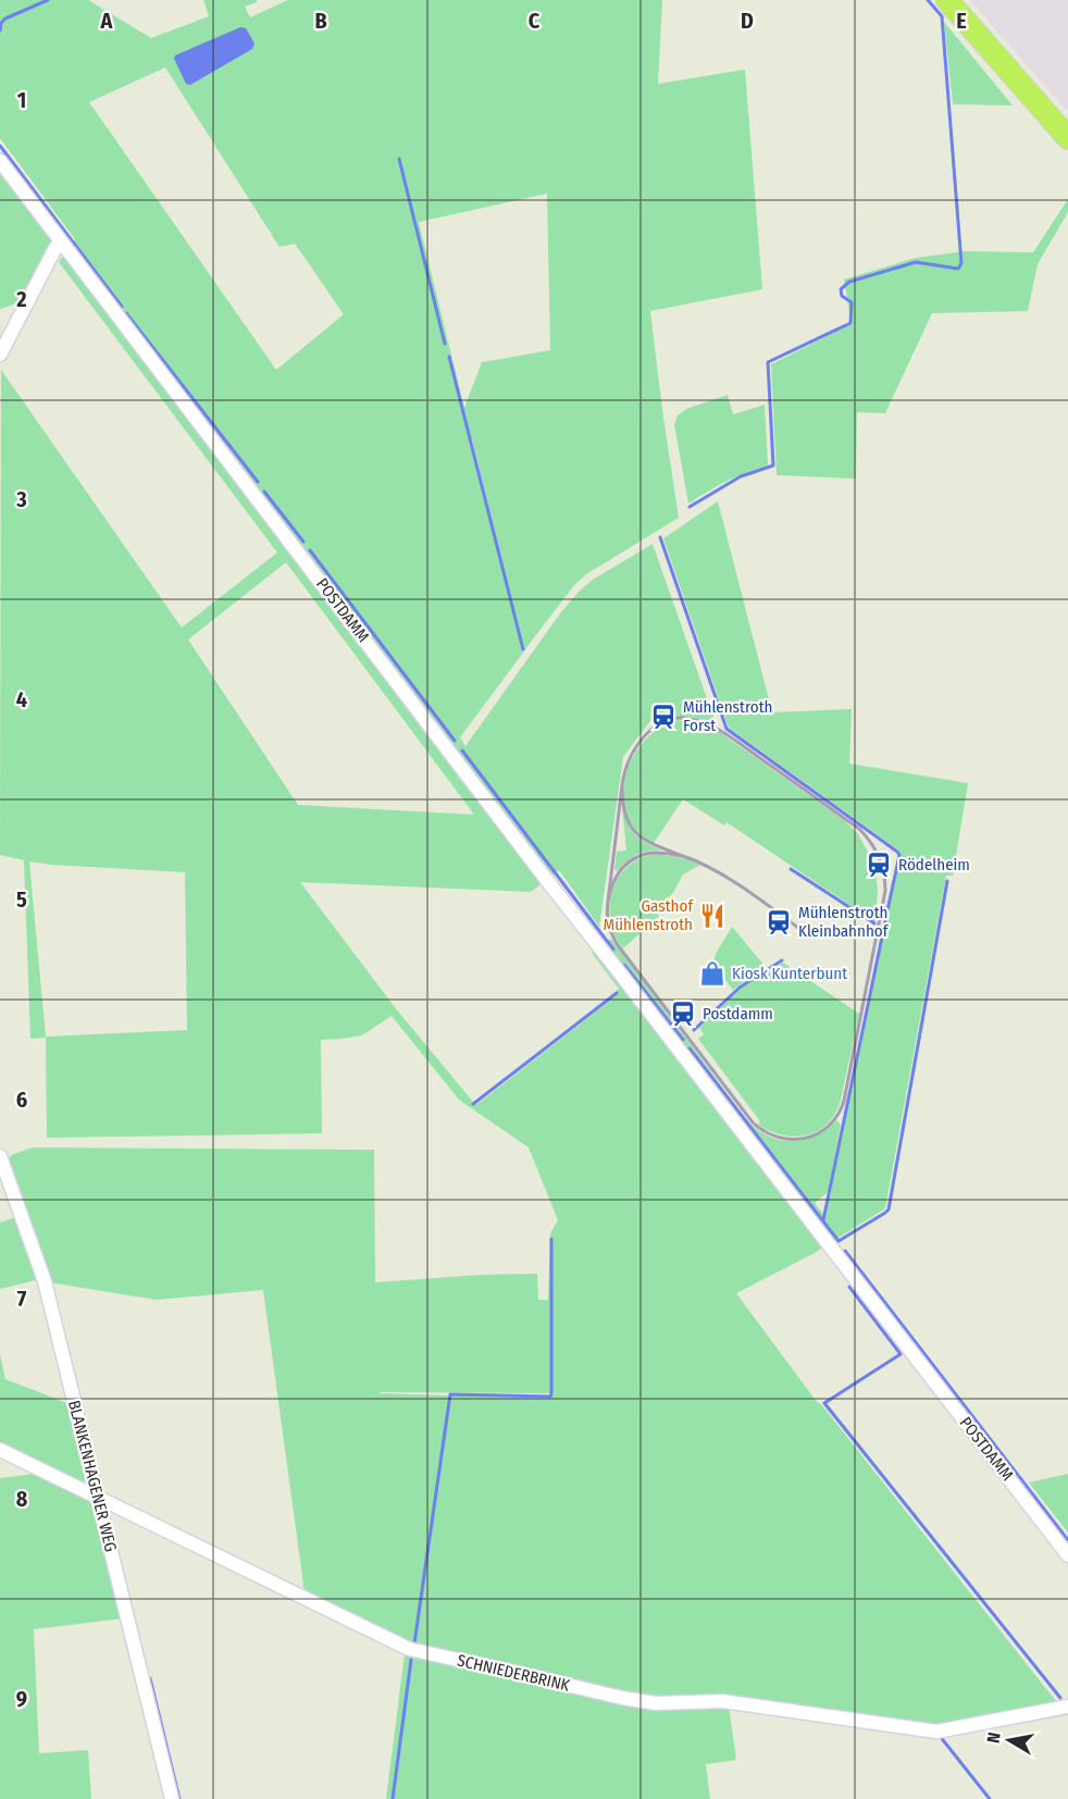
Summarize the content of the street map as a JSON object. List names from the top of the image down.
{
  "streets": {
    "street": ["POSTDAMM", "BLANKENHAGENER WEG", "SCHNIEDERBRINK"]
  },
  "crossings": [
    ["BLANKENHAGENER WEG", "SCHNIEDERBRINK"]
  ],
  "places": {
    "station": [
      "Mühlenstroth Forst",
      "Rödelheim",
      "Mühlenstroth Kleinbahnhof",
      "Postdamm"
    ],
    "restaurant": ["Gasthof Mühlenstroth"],
    "shop": ["Kiosk Kunterbunt"]
  },
  "north": "left",
  "grid": {
    "columns": [
      "A",
      "B",
      "C",
      "D",
      "E"
    ],
    "rows": [
      "1",
      "2",
      "3",
      "4",
      "5",
      "6",
      "7",
      "8",
      "9"
    ]
  }
}
